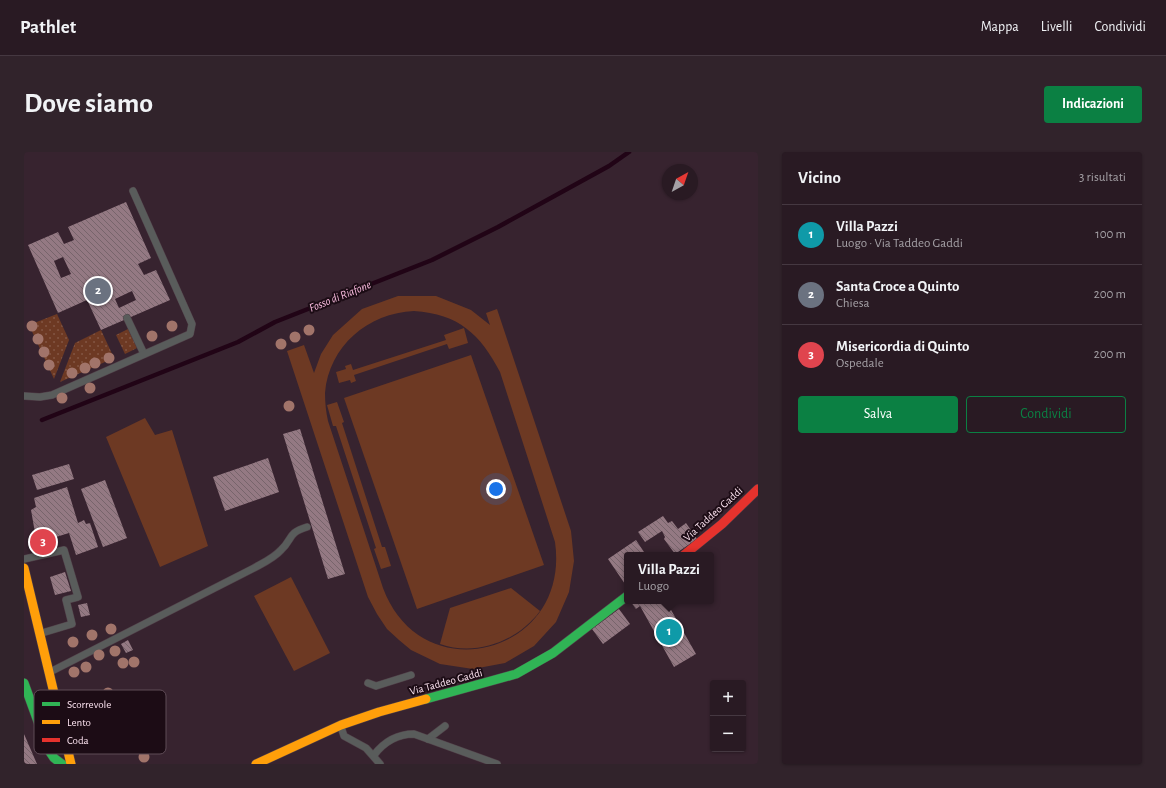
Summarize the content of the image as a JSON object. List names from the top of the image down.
{
  "streets": {
    "street": ["Via Taddeo Gaddi"]
  },
  "water": ["Fosso di Riafone"],
  "legend": ["Scorrevole", "Lento", "Coda"],
  "north": "top right",
  "page": {
    "header": "Pathlet",
    "nav": ["Mappa", "Livelli", "Condividi"],
    "buttons": [
      "Indicazioni",
      ["Salva", "Condividi"]
    ],
    "title": "Dove siamo",
    "heading": ["Vicino", "3 risultati"],
    "list": [
      {
        "mark": "1",
        "name": "Villa Pazzi",
        "note": "Luogo · Via Taddeo Gaddi",
        "value": "100 m"
      },
      {
        "mark": "2",
        "name": "Santa Croce a Quinto",
        "note": "Chiesa",
        "value": "200 m"
      },
      {
        "mark": "3",
        "name": "Misericordia di Quinto",
        "note": "Ospedale",
        "value": "200 m"
      }
    ],
    "pins": ["2", "3", "1"],
    "popup": ["Villa Pazzi", "Luogo"],
    "map_buttons": ["+", "−"]
  }
}
